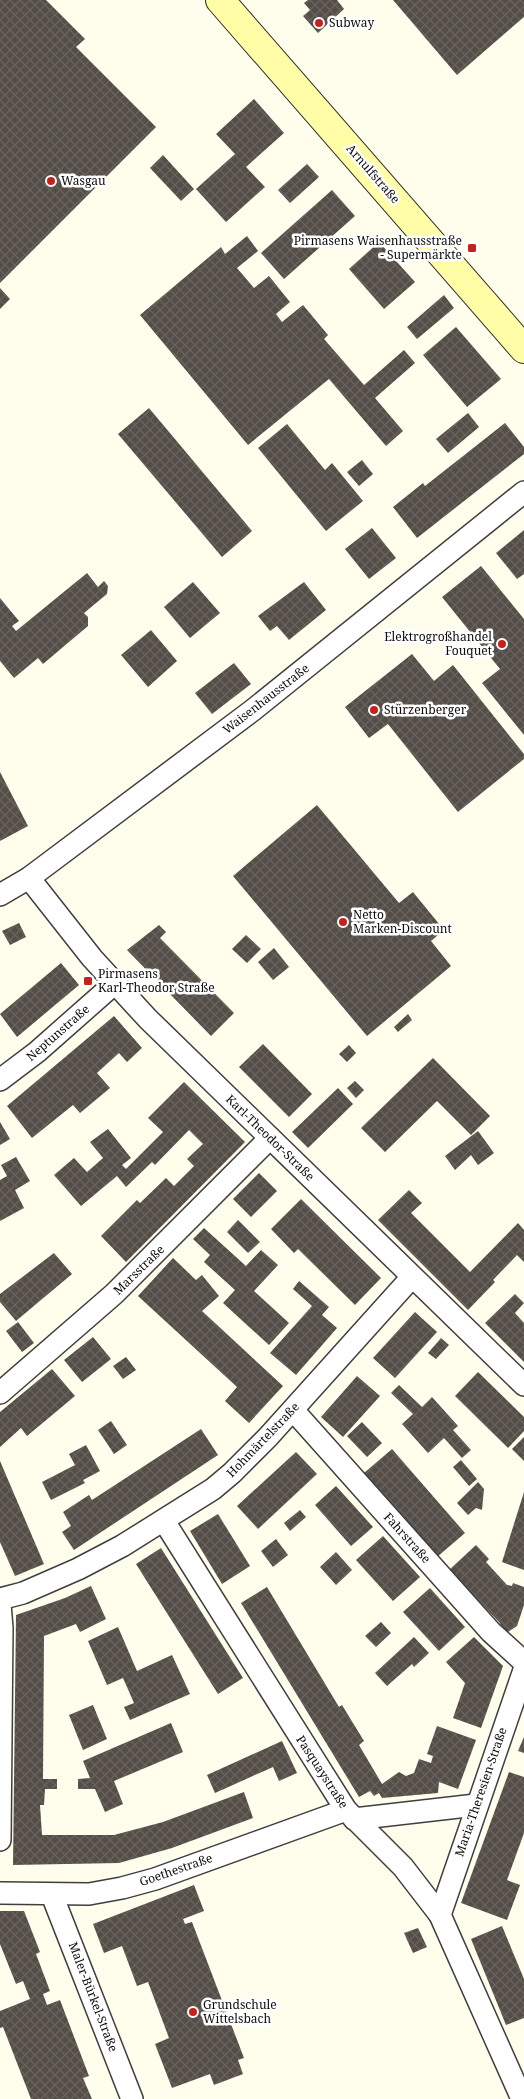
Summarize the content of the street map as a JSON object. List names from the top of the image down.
{
  "streets": {
    "street": [
      "Arnulfstraße",
      "Waisenhausstraße",
      "Neptunstraße",
      "Karl-Theodor-Straße",
      "Marsstraße",
      "Hohmärtelstraße",
      "Fahrstraße",
      "Pasquaystraße",
      "Maria-Theresien-Straße",
      "Goethestraße",
      "Maler-Bürkel-Straße"
    ]
  },
  "crossings": [
    ["Waisenhausstraße", "Karl-Theodor-Straße"],
    ["Neptunstraße", "Karl-Theodor-Straße"],
    ["Karl-Theodor-Straße", "Marsstraße"],
    ["Karl-Theodor-Straße", "Hohmärtelstraße"],
    ["Hohmärtelstraße", "Fahrstraße"],
    ["Hohmärtelstraße", "Pasquaystraße"],
    ["Pasquaystraße", "Maria-Theresien-Straße"],
    ["Pasquaystraße", "Goethestraße"],
    ["Maria-Theresien-Straße", "Goethestraße"],
    ["Goethestraße", "Maler-Bürkel-Straße"]
  ],
  "places": {
    "other": [
      "Subway",
      "Wasgau",
      "Elektrogroßhandel Fouquet",
      "Stürzenberger",
      "Netto Marken-Discount",
      "Grundschule Wittelsbach"
    ],
    "transit": ["Pirmasens Waisenhausstraße - Supermärkte", "Pirmasens Karl-Theodor Straße"]
  }
}
